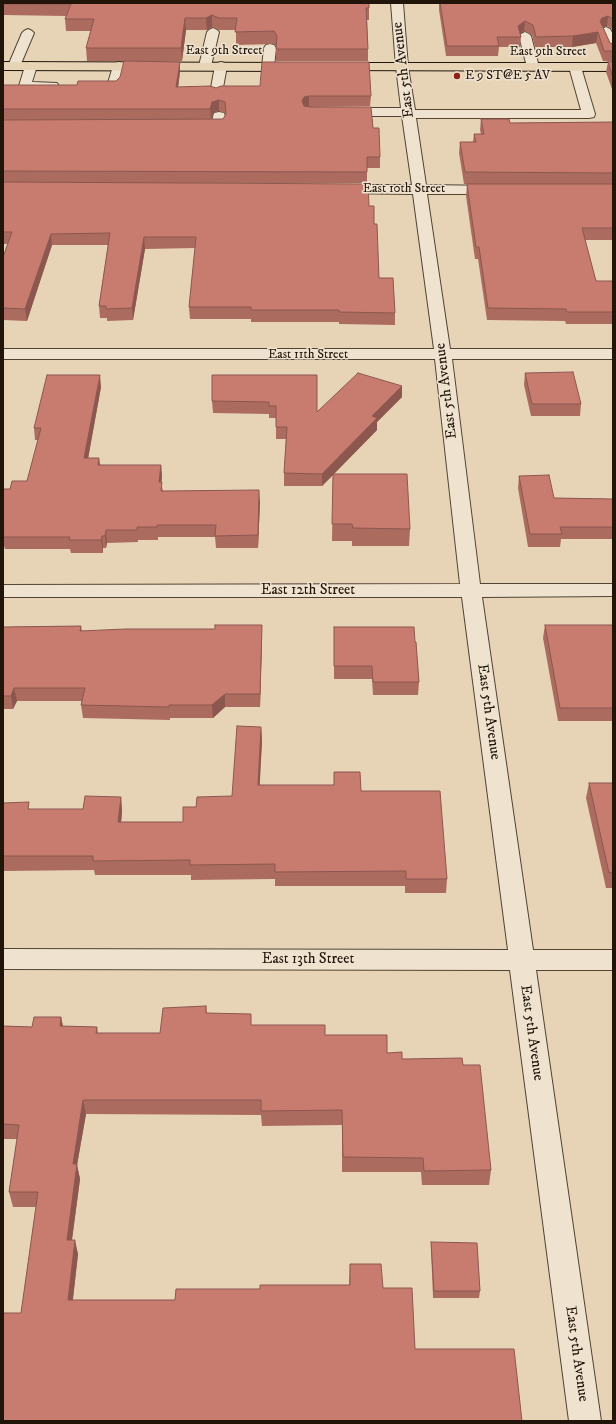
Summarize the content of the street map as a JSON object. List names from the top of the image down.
{
  "streets": {
    "main road": ["East 9th Street"],
    "street": [
      "East 5th Avenue",
      "East 10th Street",
      "East 11th Street",
      "East 12th Street",
      "East 13th Street"
    ]
  },
  "crossings": [
    ["East 9th Street", "East 5th Avenue"],
    ["East 5th Avenue", "East 10th Street"],
    ["East 5th Avenue", "East 11th Street"],
    ["East 5th Avenue", "East 12th Street"],
    ["East 5th Avenue", "East 13th Street"]
  ],
  "places": ["E 9 ST@E 5 AV"]
}
